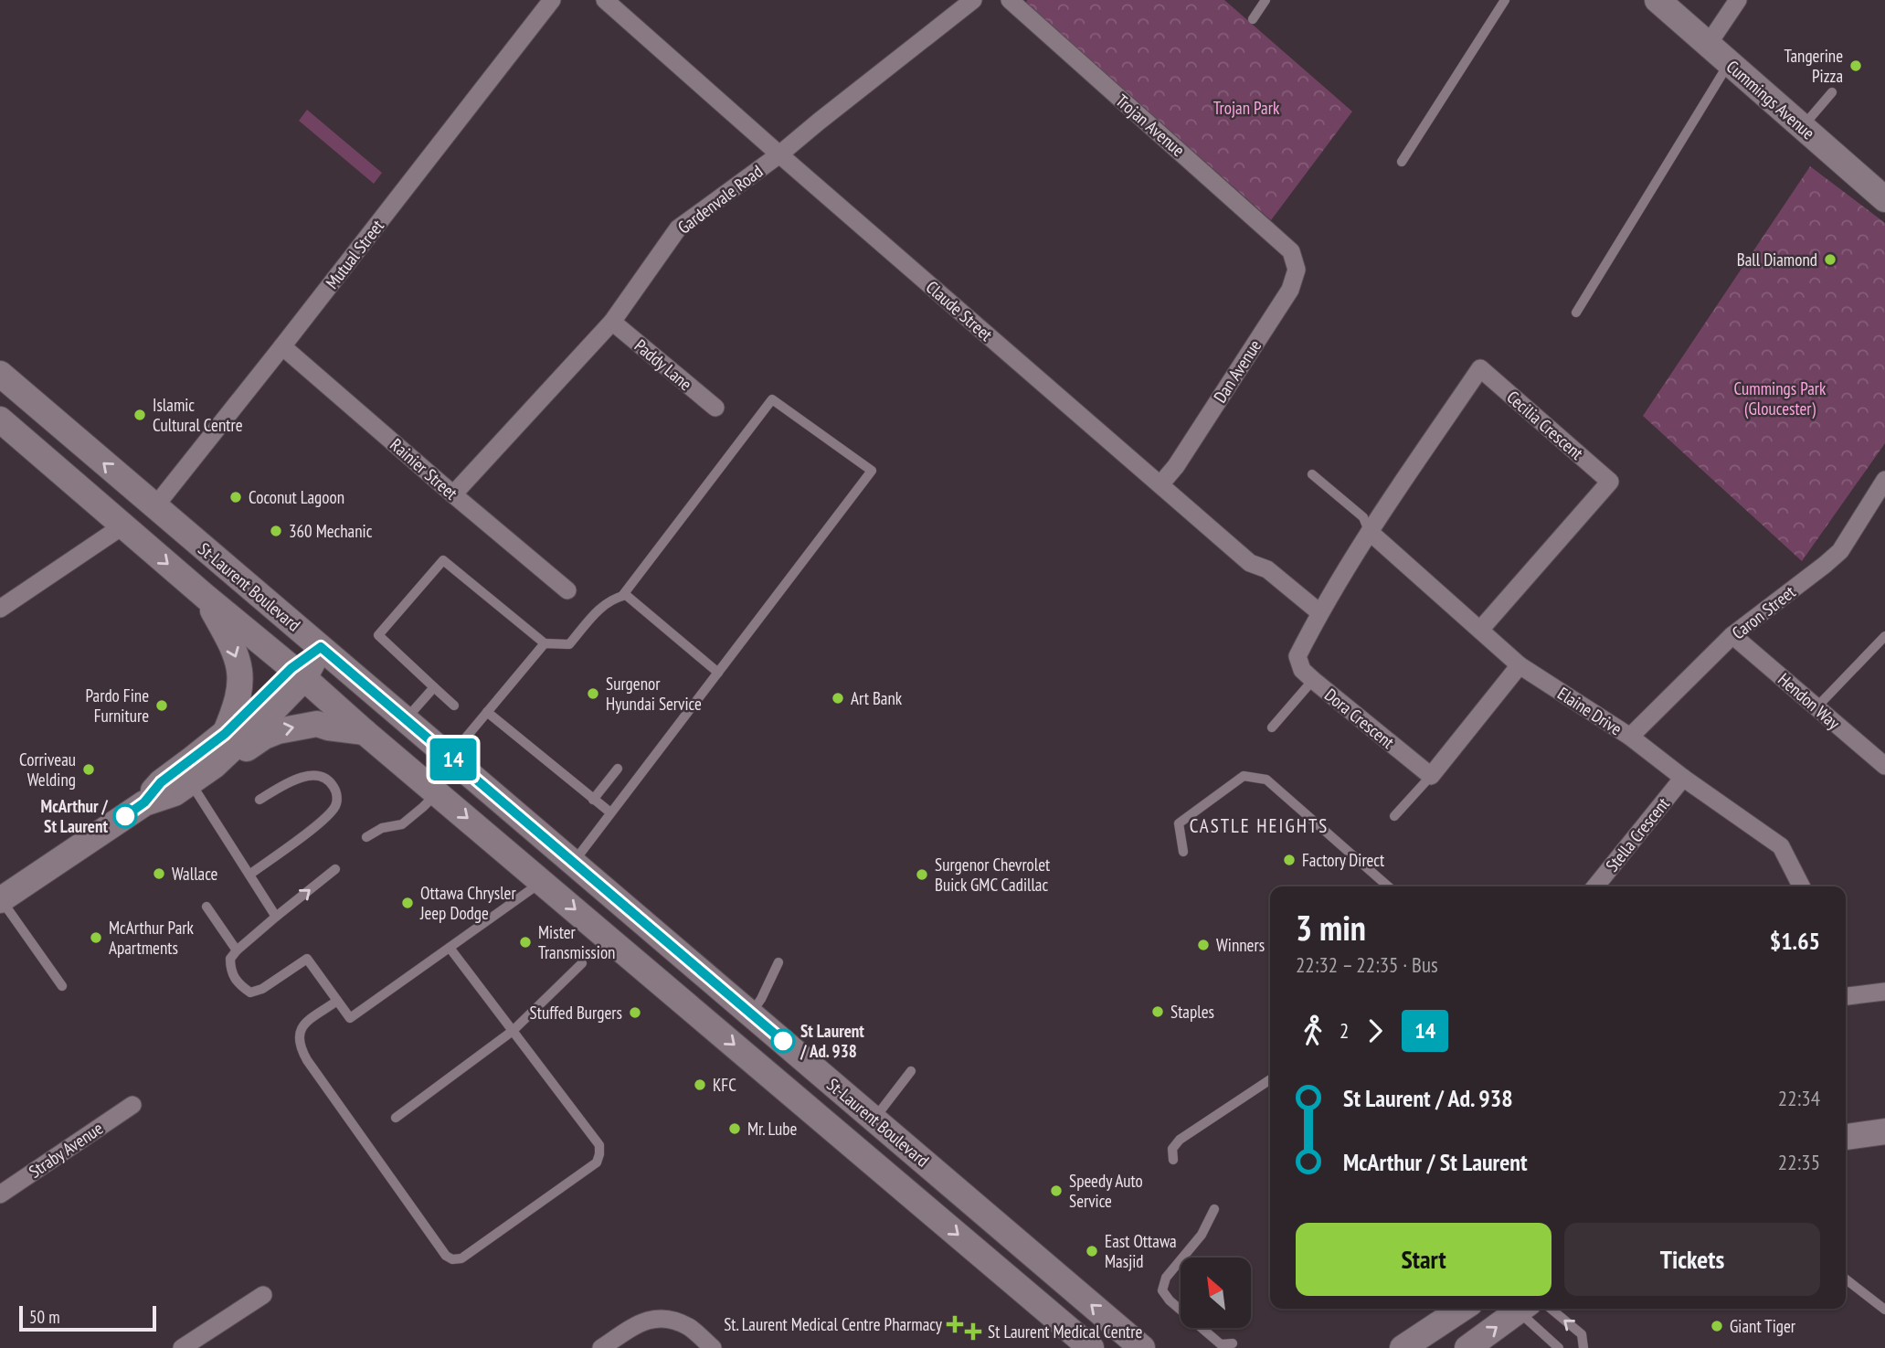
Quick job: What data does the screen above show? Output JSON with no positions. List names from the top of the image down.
{
  "streets": {
    "main road": ["Cummings Avenue", "St-Laurent Boulevard"],
    "street": [
      "Trojan Avenue",
      "Gardenvale Road",
      "Mutual Street",
      "Claude Street",
      "Paddy Lane",
      "Dan Avenue",
      "Cecilia Crescent",
      "Rainier Street",
      "Caron Street",
      "Hendon Way",
      "Elaine Drive",
      "Dora Crescent",
      "Stella Crescent",
      "Straby Avenue"
    ]
  },
  "crossings": [
    ["Trojan Avenue", "Dan Avenue"],
    ["Gardenvale Road", "Claude Street"],
    ["Gardenvale Road", "Paddy Lane"],
    ["Gardenvale Road", "Rainier Street"],
    ["Mutual Street", "Rainier Street"],
    ["Mutual Street", "St-Laurent Boulevard"],
    ["Claude Street", "Dan Avenue"],
    ["Claude Street", "Dora Crescent"],
    ["Cecilia Crescent", "Elaine Drive"],
    ["Cecilia Crescent", "Dora Crescent"],
    ["Caron Street", "Hendon Way"],
    ["Caron Street", "Elaine Drive"],
    ["Elaine Drive", "Dora Crescent"],
    ["Elaine Drive", "Stella Crescent"]
  ],
  "districts": ["CASTLE HEIGHTS"],
  "parks": ["Trojan Park", "Cummings Park (Gloucester)"],
  "places": {
    "other": [
      "Tangerine Pizza",
      "Ball Diamond",
      "Islamic Cultural Centre",
      "Coconut Lagoon",
      "360 Mechanic",
      "Surgenor Hyundai Service",
      "Art Bank",
      "Pardo Fine Furniture",
      "Corriveau Welding",
      "McArthur / St Laurent",
      "Factory Direct",
      "Wallace",
      "Surgenor Chevrolet Buick GMC Cadillac",
      "Ottawa Chrysler Jeep Dodge",
      "McArthur Park Apartments",
      "Mister Transmission",
      "Winners",
      "Staples",
      "Stuffed Burgers",
      "St Laurent / Ad. 938",
      "KFC",
      "Mr. Lube",
      "Speedy Auto Service",
      "East Ottawa Masjid",
      "Giant Tiger"
    ],
    "health": ["St. Laurent Medical Centre Pharmacy", "St Laurent Medical Centre"]
  },
  "lines": ["bus line 14"],
  "scale_bar": "50 m",
  "north": "top left",
  "page": {
    "on_map": "14",
    "heading": ["3 min", "22:32 – 22:35 · Bus", "$1.65"],
    "legs": ["2", "14"],
    "list": [
      {
        "name": "St Laurent / Ad. 938",
        "value": "22:34"
      },
      {
        "name": "McArthur / St Laurent",
        "value": "22:35"
      }
    ],
    "buttons": ["Start", "Tickets"],
    "scale": "50 m"
  }
}
